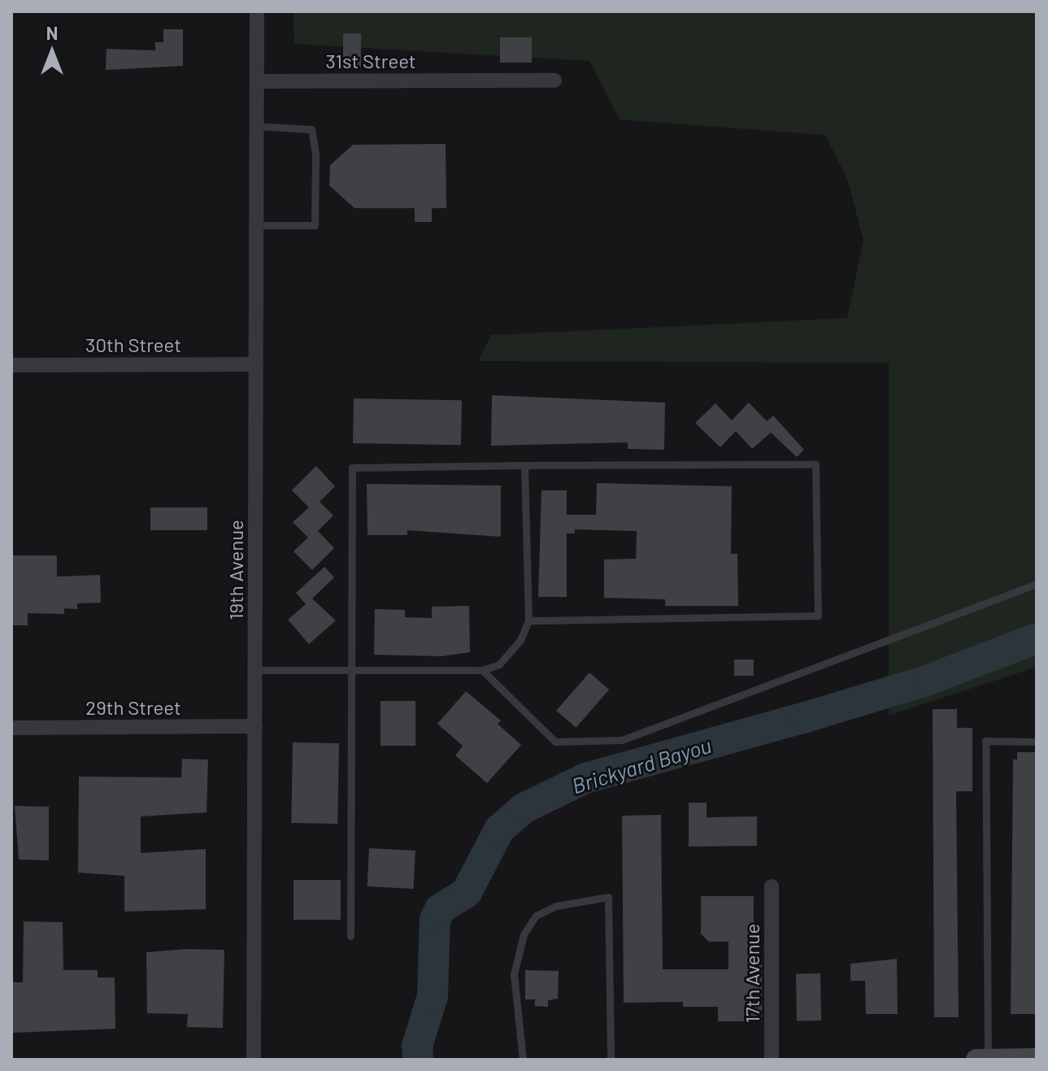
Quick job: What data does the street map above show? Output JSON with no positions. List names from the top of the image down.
{
  "streets": {
    "street": [
      "31st Street",
      "30th Street",
      "19th Avenue",
      "29th Street",
      "17th Avenue"
    ]
  },
  "crossings": [
    ["31st Street", "19th Avenue"],
    ["30th Street", "19th Avenue"],
    ["19th Avenue", "29th Street"]
  ],
  "water": ["Brickyard Bayou"],
  "north": "top"
}
